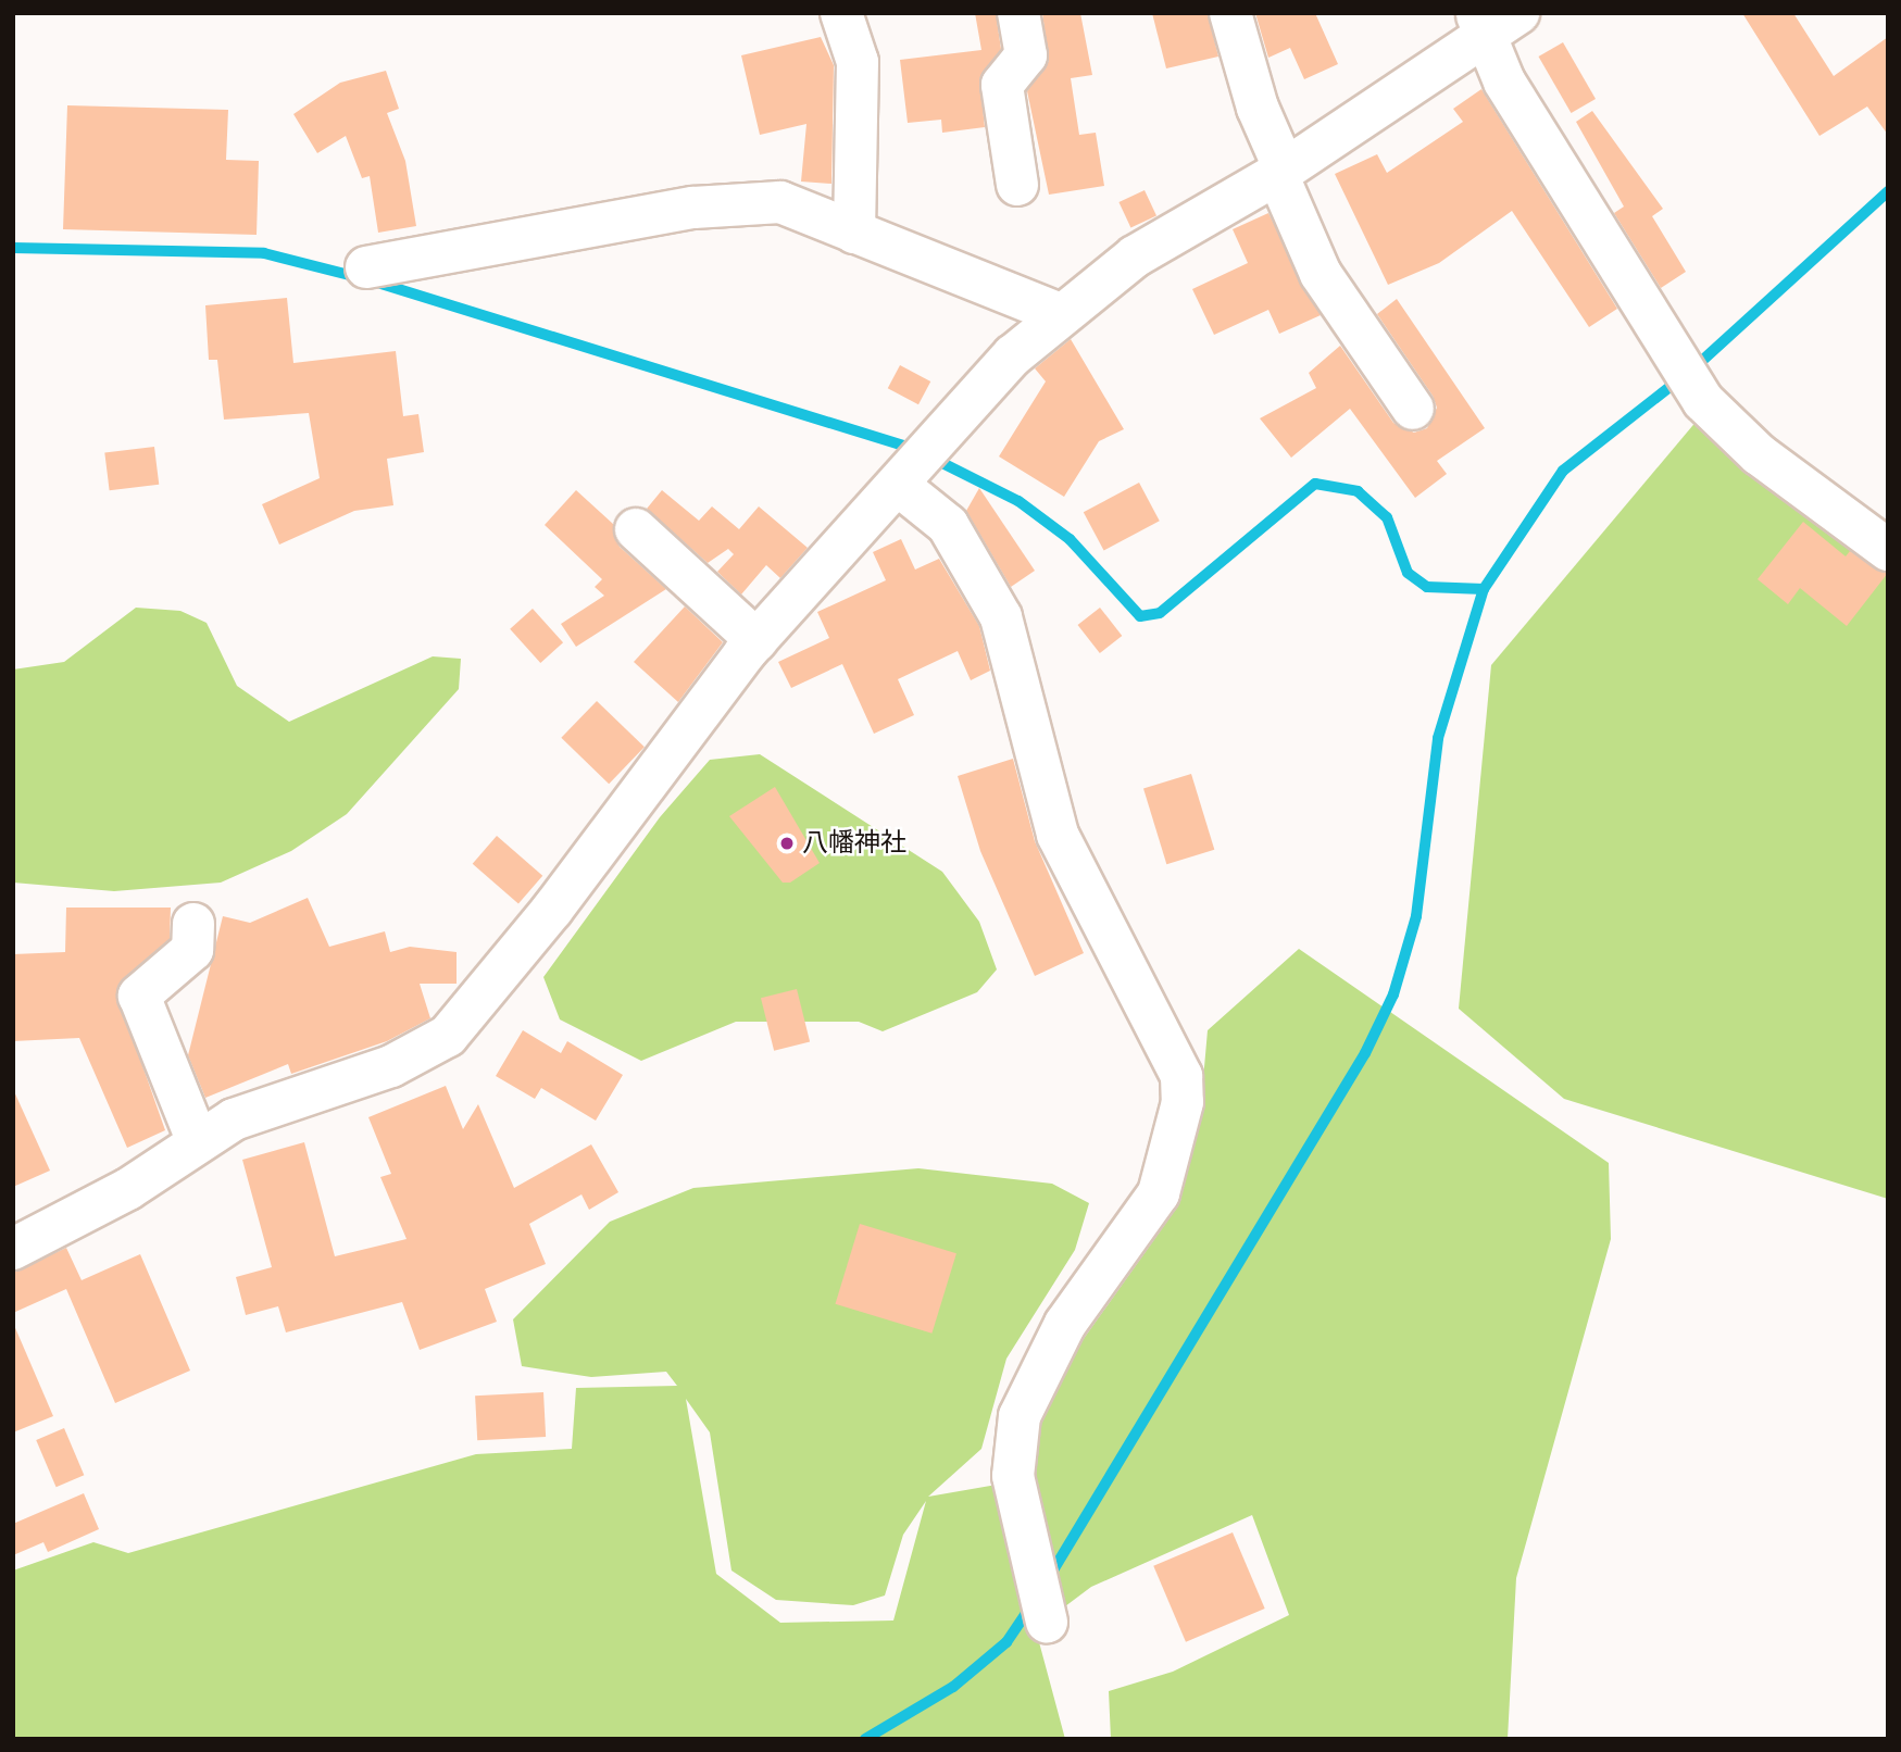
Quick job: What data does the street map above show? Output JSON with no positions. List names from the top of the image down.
{
  "places": ["八幡神社"]
}
